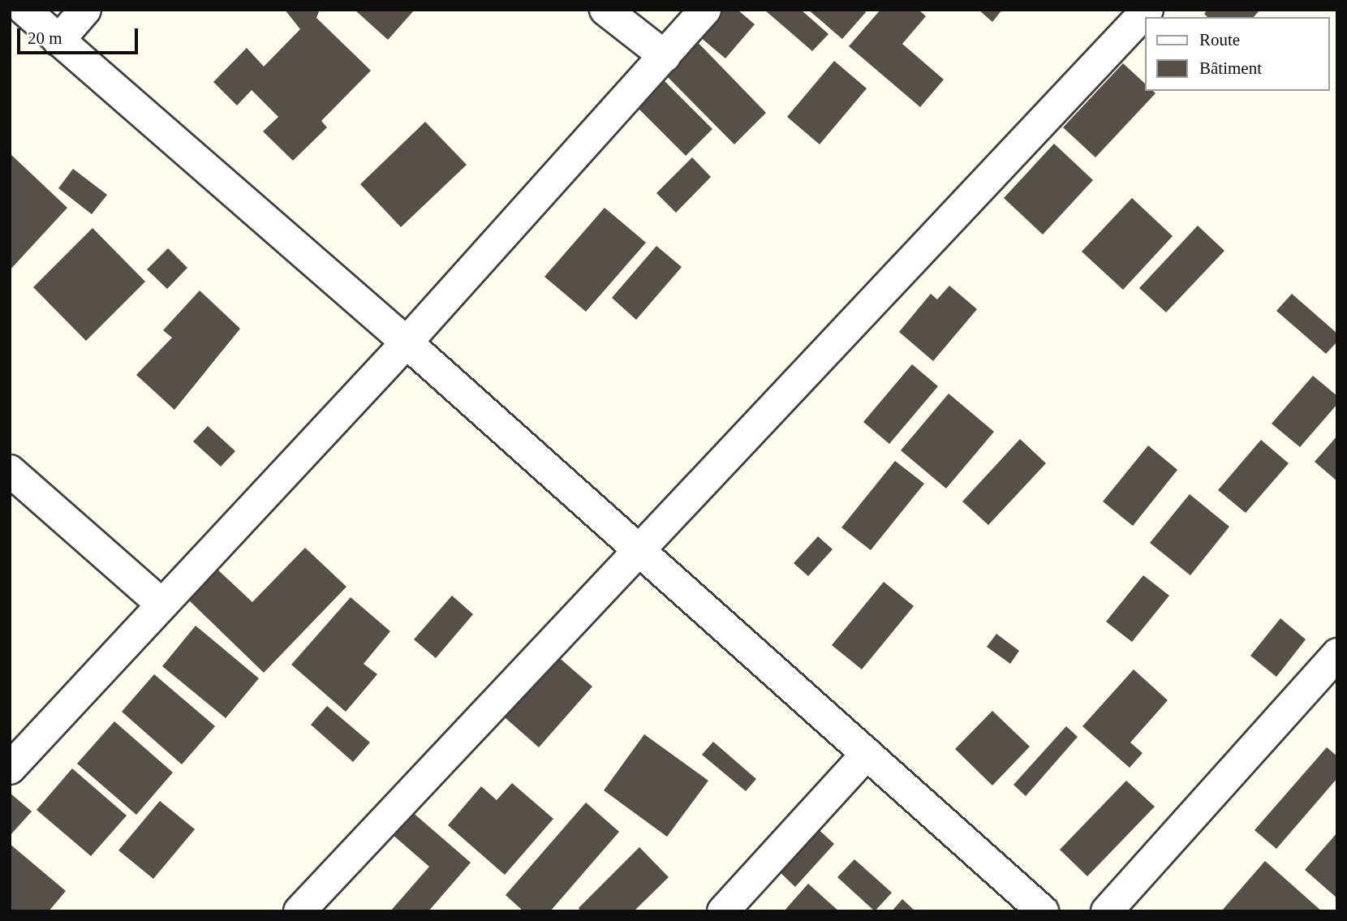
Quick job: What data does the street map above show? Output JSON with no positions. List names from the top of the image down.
{
  "legend": ["Route", "Bâtiment"],
  "scale_bar": "20 m"
}
